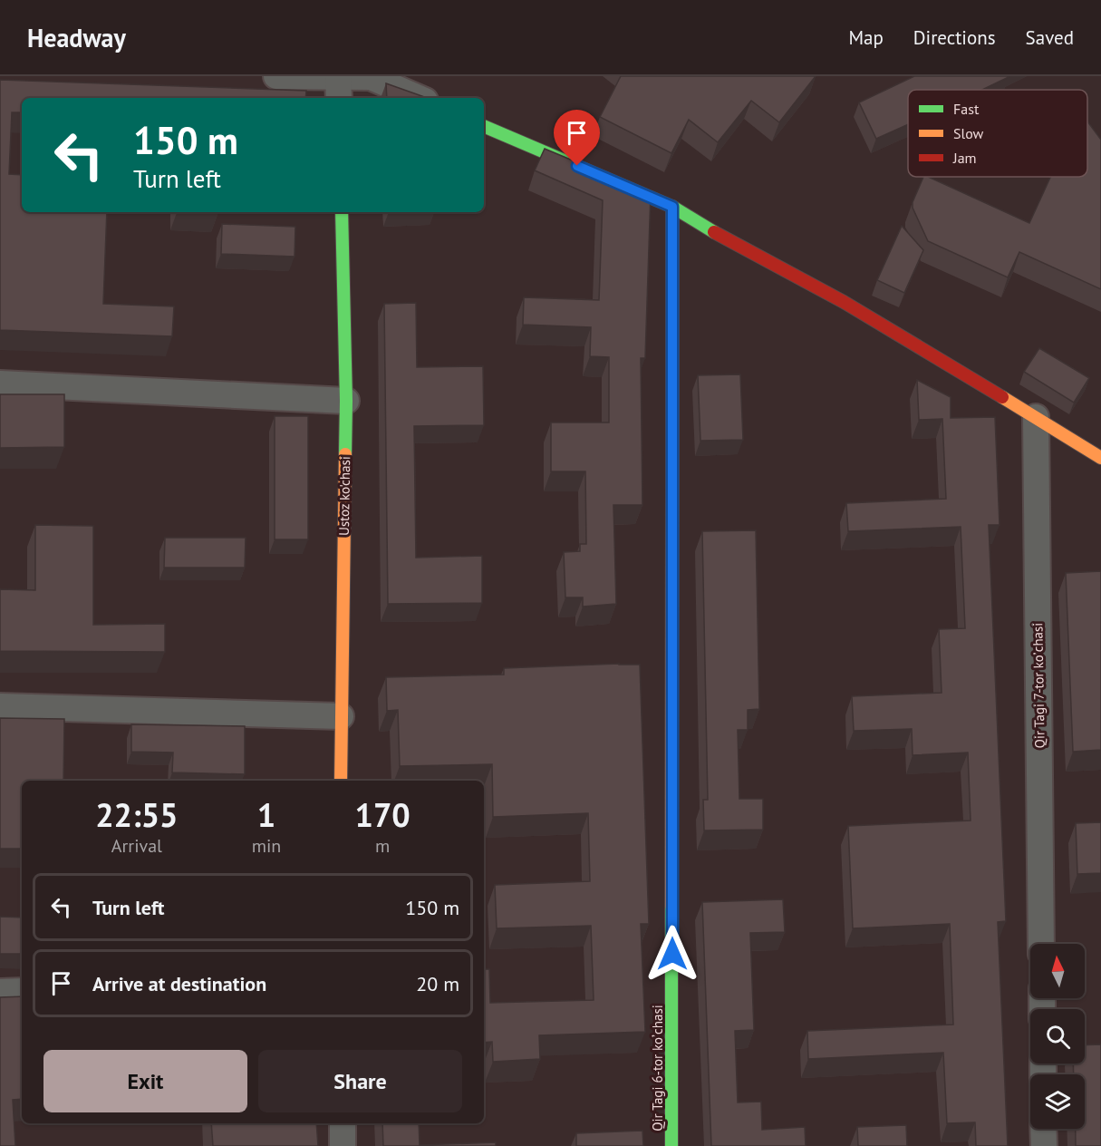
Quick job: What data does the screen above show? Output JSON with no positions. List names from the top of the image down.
{
  "streets": {
    "street": ["Ustoz ko'chasi", "Qir Tagi 7-tor koʼchasi", "Qir Tagi 6-tor koʼchasi"]
  },
  "legend": ["Fast", "Slow", "Jam"],
  "north": "top",
  "page": {
    "header": "Headway",
    "nav": ["Map", "Directions", "Saved"],
    "turn": ["150 m", "Turn left"],
    "eta": [
      "22:55",
      "Arrival",
      "1",
      "min",
      "170",
      "m"
    ],
    "list": [
      {
        "name": "Turn left",
        "value": "150 m"
      },
      {
        "name": "Arrive at destination",
        "value": "20 m"
      }
    ],
    "buttons": ["Exit", "Share"]
  }
}
